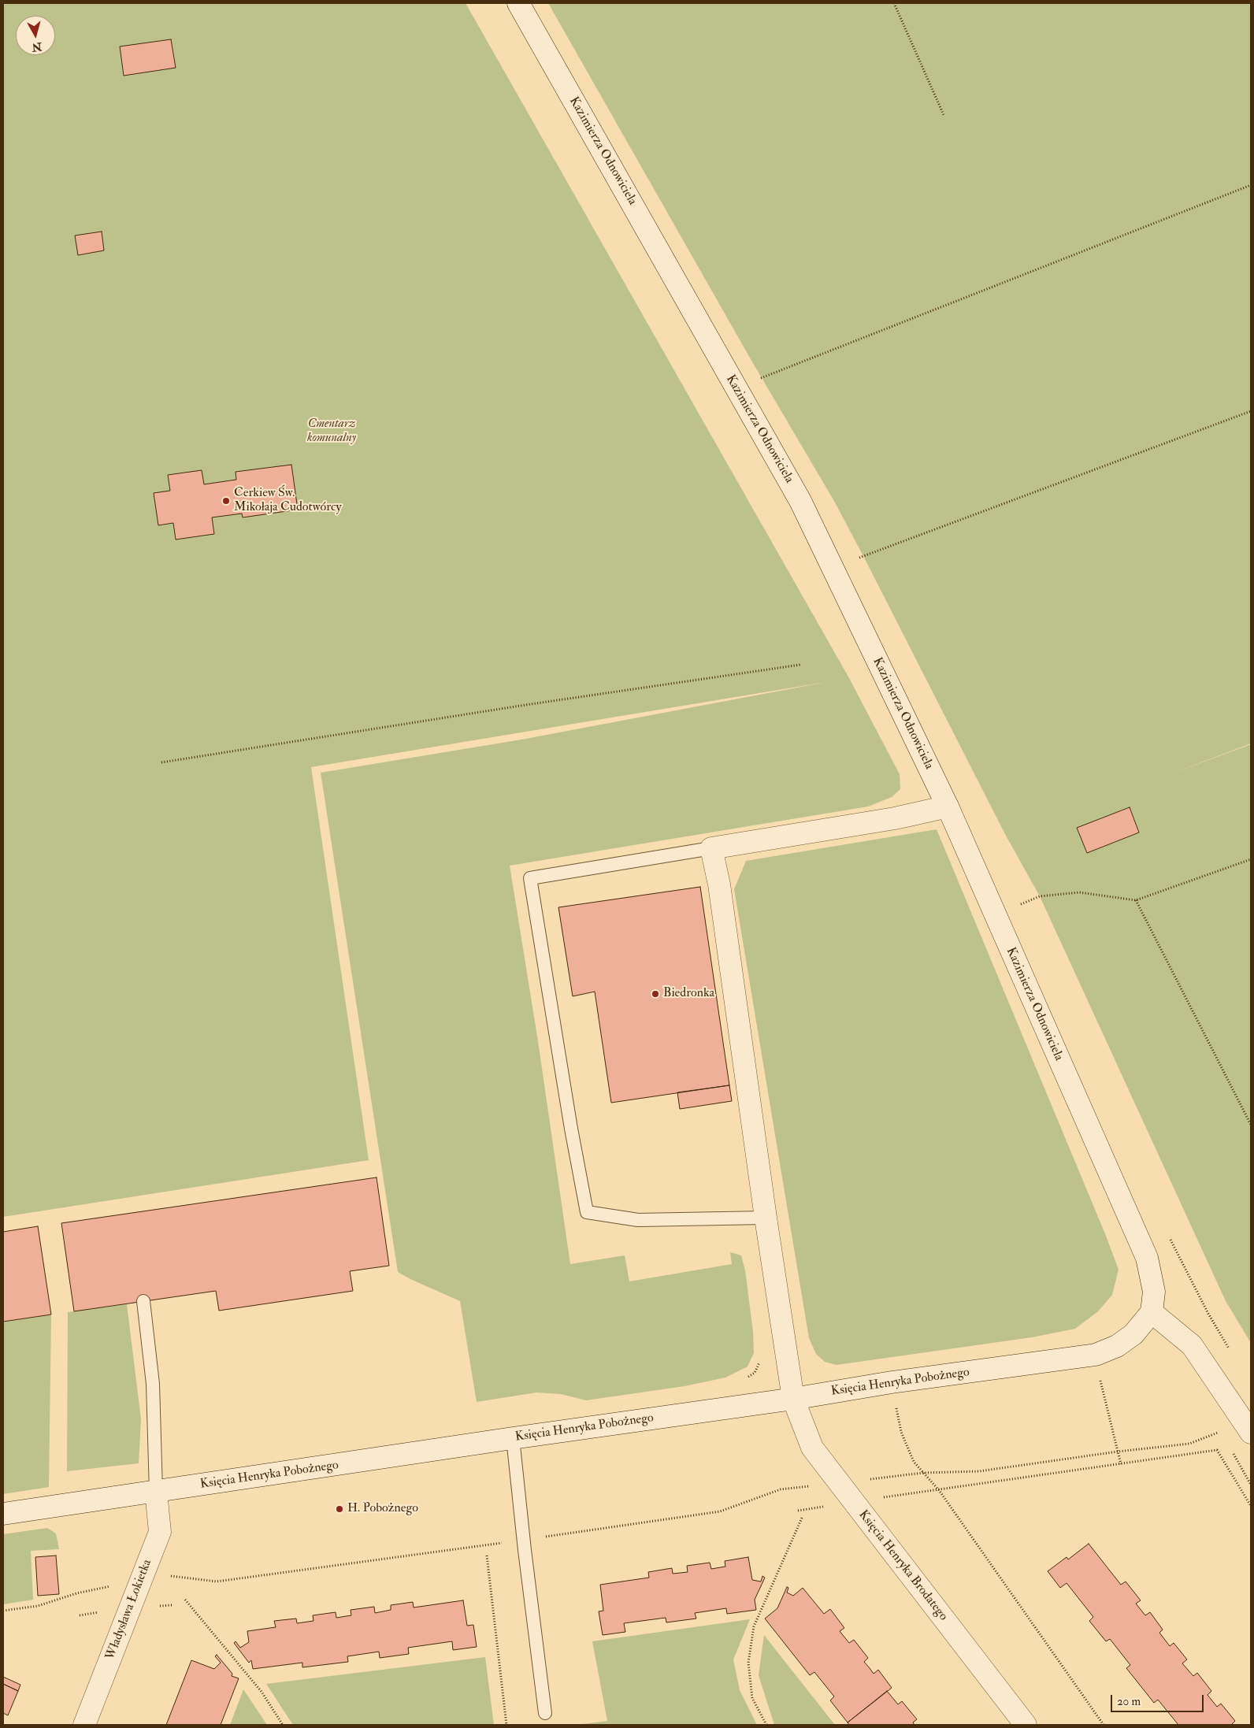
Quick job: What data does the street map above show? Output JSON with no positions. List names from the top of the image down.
{
  "streets": {
    "street": [
      "Kazimierza Odnowiciela",
      "Księcia Henryka Pobożnego",
      "Księcia Henryka Brodatego",
      "Władysława Łokietka"
    ]
  },
  "crossings": [
    ["Kazimierza Odnowiciela", "Księcia Henryka Pobożnego"],
    ["Księcia Henryka Pobożnego", "Księcia Henryka Brodatego"],
    ["Księcia Henryka Pobożnego", "Władysława Łokietka"]
  ],
  "parks": ["Cmentarz komunalny"],
  "places": ["Cerkiew Św. Mikołaja Cudotwórcy", "Biedronka", "H. Pobożnego"],
  "scale_bar": "20 m",
  "north": "bottom"
}
